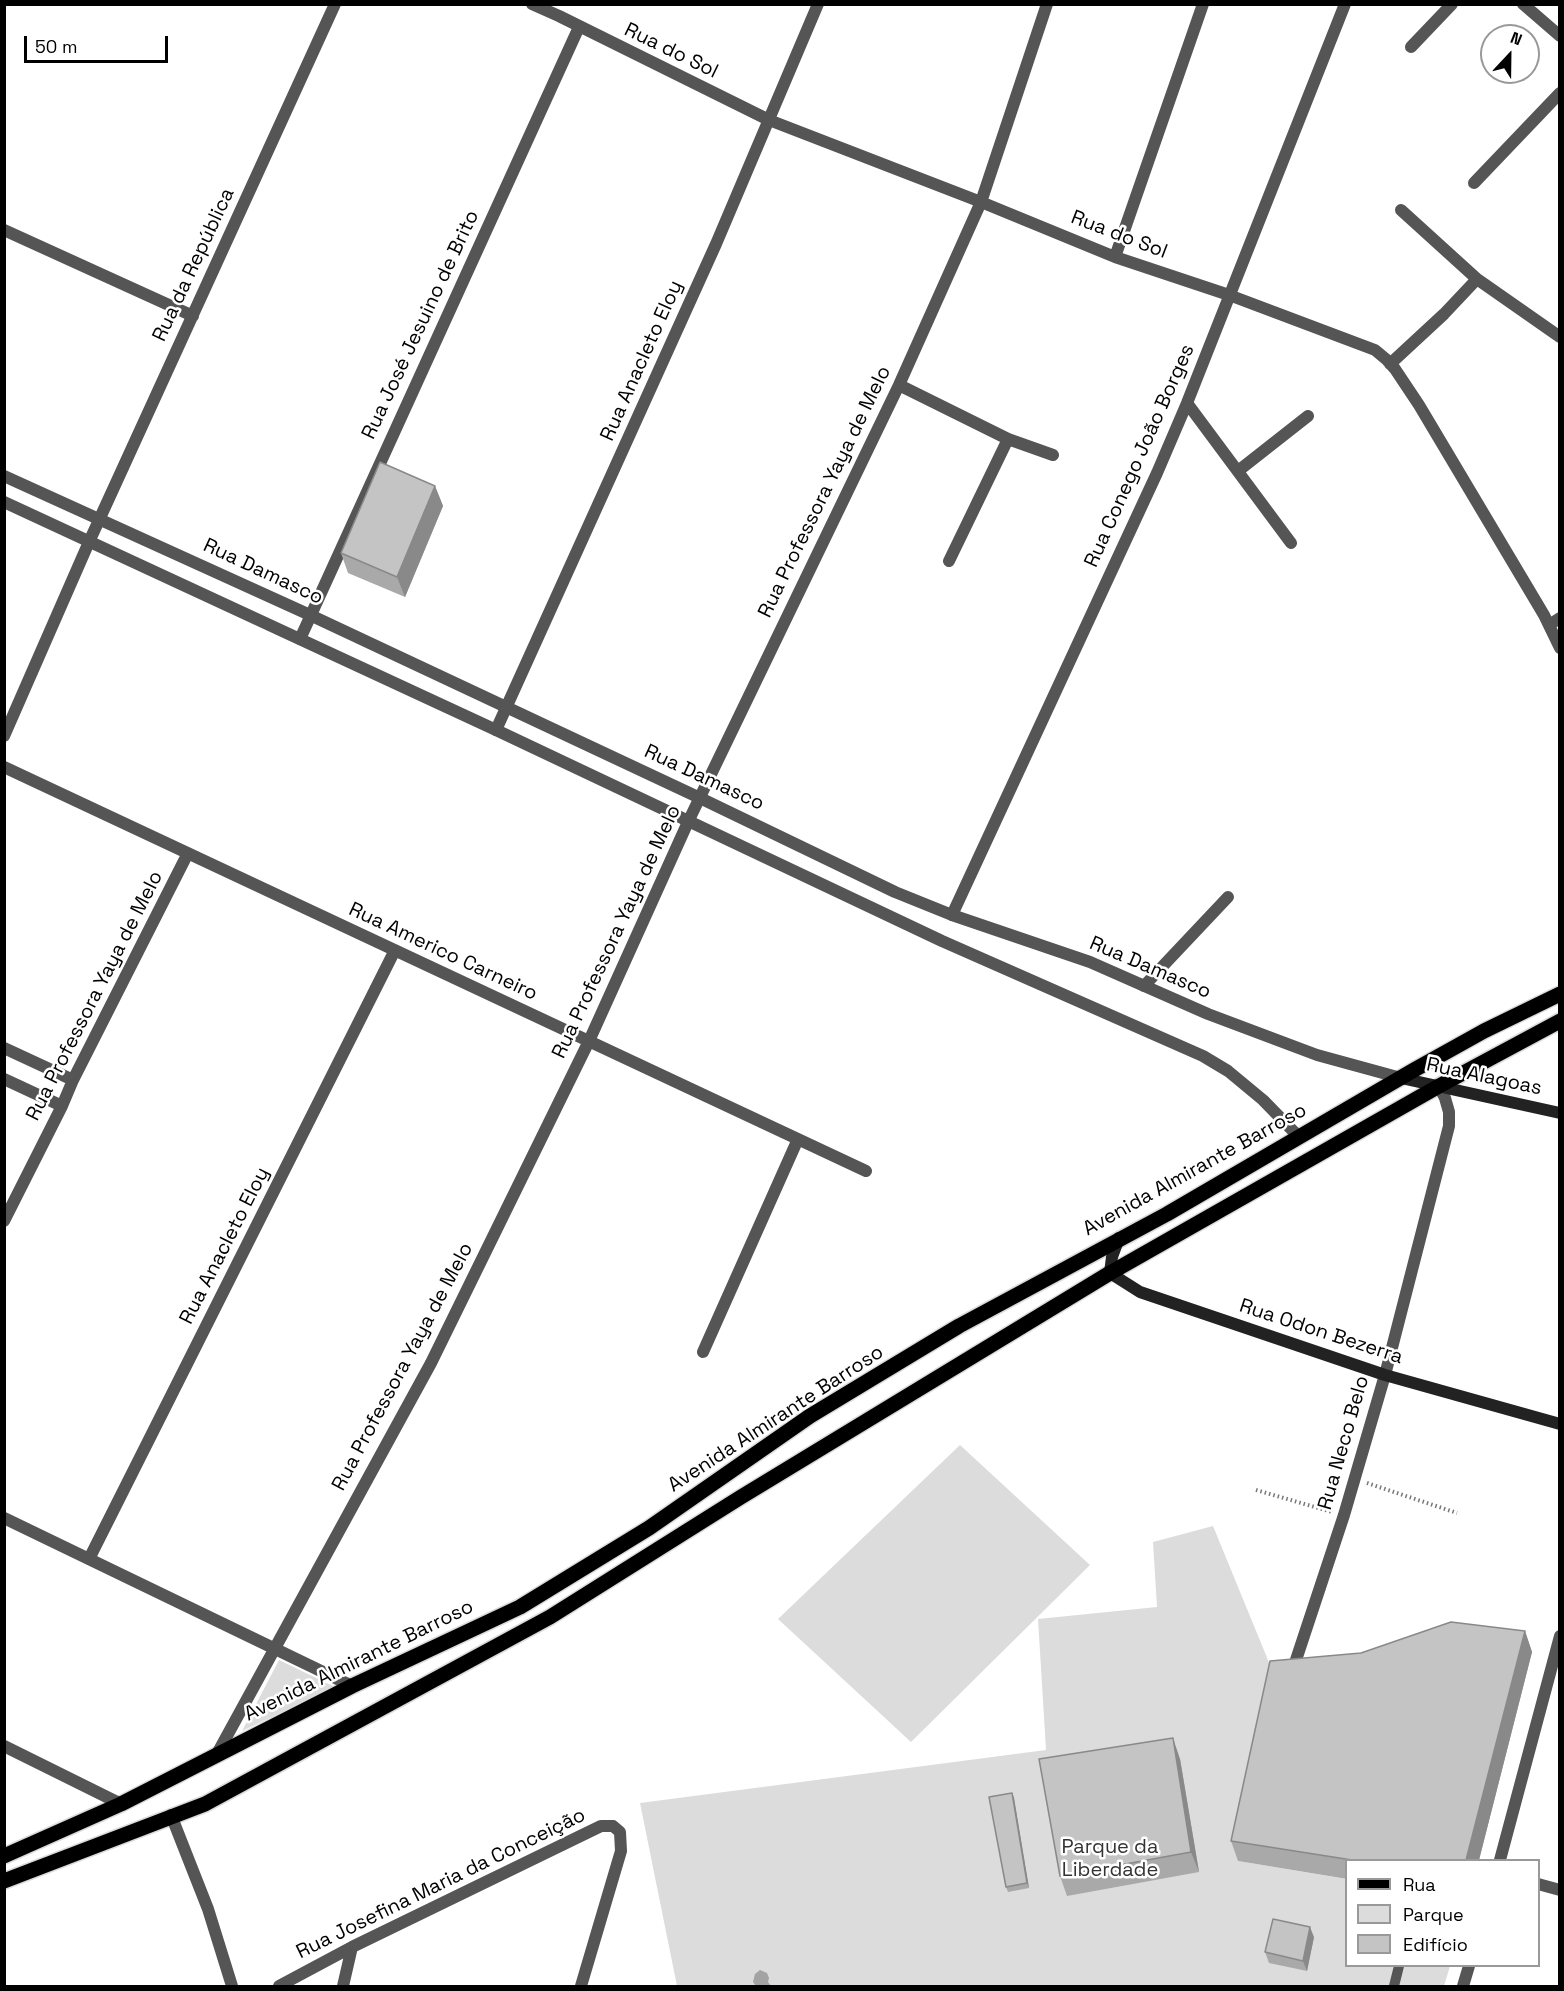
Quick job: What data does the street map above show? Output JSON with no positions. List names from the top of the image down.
{
  "streets": {
    "main road": ["Rua Alagoas", "Avenida Almirante Barroso", "Rua Odon Bezerra"],
    "street": [
      "Rua do Sol",
      "Rua da República",
      "Rua José Jesuino de Brito",
      "Rua Anacleto Eloy",
      "Rua Conego João Borges",
      "Rua Professora Yaya de Melo",
      "Rua Damasco",
      "Rua Americo Carneiro",
      "Rua Neco Belo",
      "Rua Josefina Maria da Conceição"
    ]
  },
  "crossings": [
    ["Rua do Sol", "Rua José Jesuino de Brito"],
    ["Rua do Sol", "Rua Anacleto Eloy"],
    ["Rua do Sol", "Rua Conego João Borges"],
    ["Rua do Sol", "Rua Professora Yaya de Melo"],
    ["Rua da República", "Rua Damasco"],
    ["Rua José Jesuino de Brito", "Rua Damasco"],
    ["Rua Anacleto Eloy", "Rua Damasco"],
    ["Rua Anacleto Eloy", "Rua Americo Carneiro"],
    ["Rua Conego João Borges", "Rua Damasco"],
    ["Rua Professora Yaya de Melo", "Rua Damasco"],
    ["Rua Professora Yaya de Melo", "Rua Americo Carneiro"],
    ["Rua Professora Yaya de Melo", "Avenida Almirante Barroso"],
    ["Rua Damasco", "Rua Alagoas"],
    ["Rua Damasco", "Avenida Almirante Barroso"],
    ["Rua Alagoas", "Avenida Almirante Barroso"],
    ["Rua Alagoas", "Rua Neco Belo"],
    ["Rua Odon Bezerra", "Rua Neco Belo"]
  ],
  "parks": ["Parque da Liberdade"],
  "legend": ["Rua", "Parque", "Edifício"],
  "scale_bar": "50 m",
  "north": "top"
}
